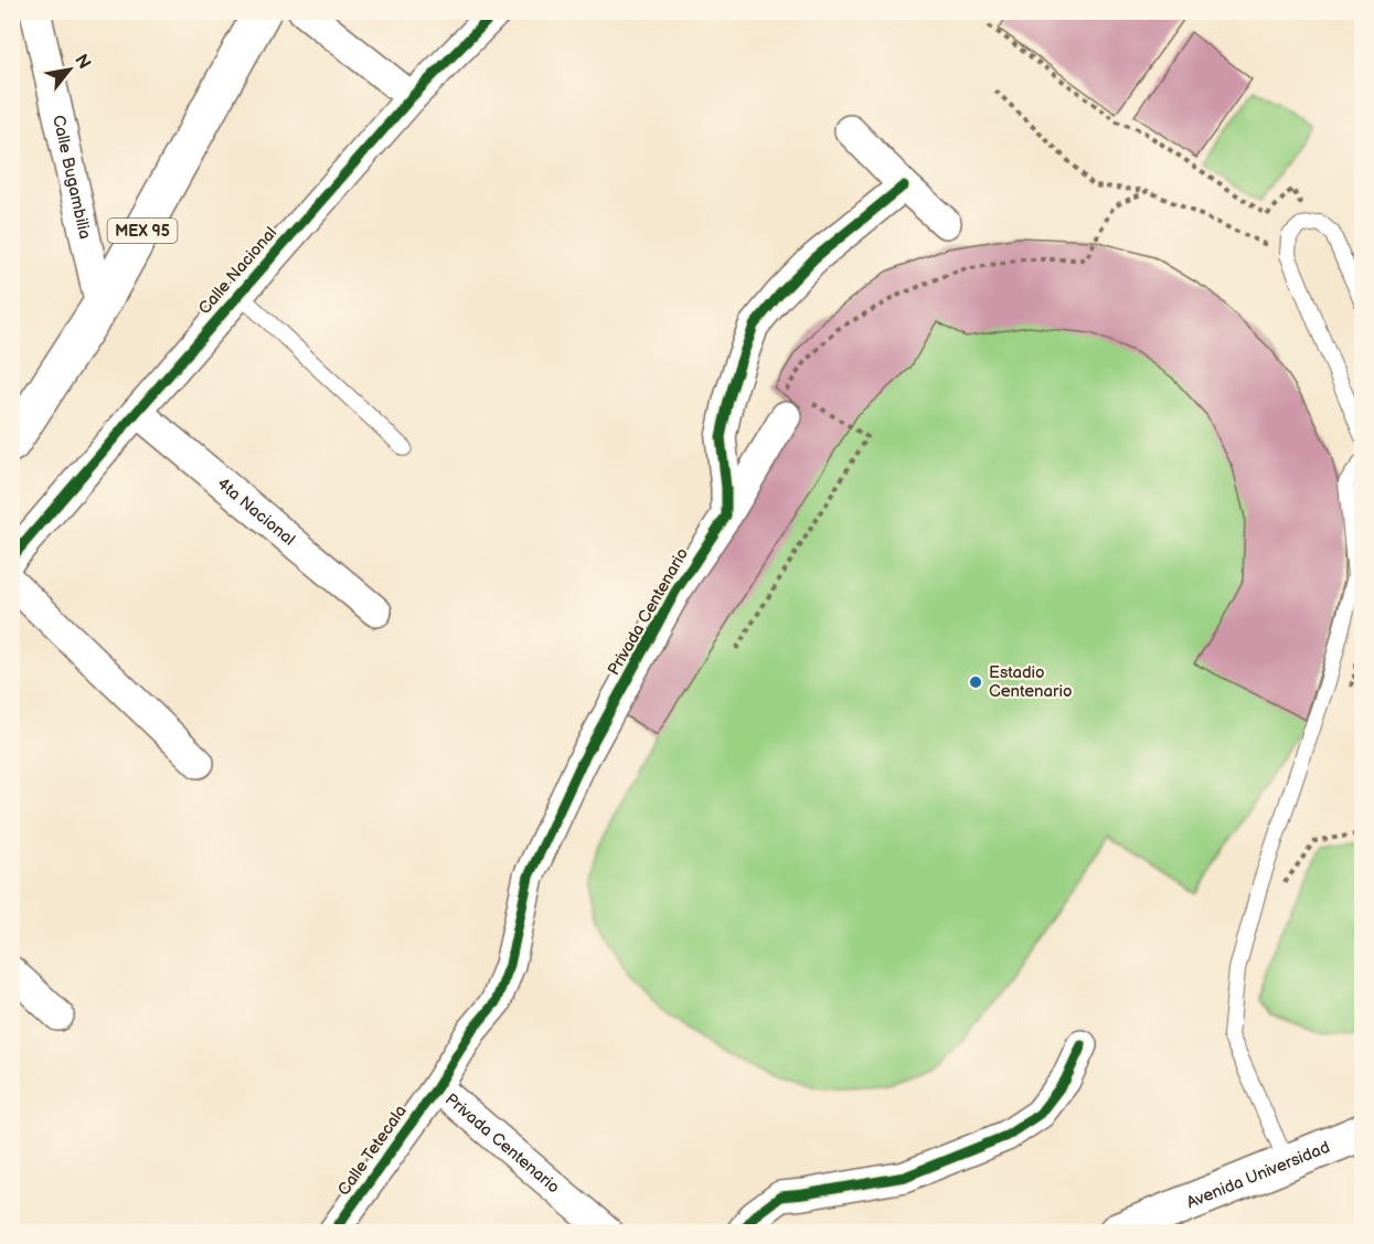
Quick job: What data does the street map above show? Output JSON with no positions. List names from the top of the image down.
{
  "streets": {
    "main road": ["MEX 95", "Avenida Universidad"],
    "street": [
      "Calle Bugambilia",
      "Calle Nacional",
      "4ta Nacional",
      "Privada Centenario",
      "Calle Tetecala"
    ]
  },
  "crossings": [
    ["Calle Bugambilia", "MEX 95"],
    ["Calle Nacional", "4ta Nacional"],
    ["Privada Centenario", "Calle Tetecala"]
  ],
  "places": ["Estadio Centenario"],
  "north": "top right"
}
